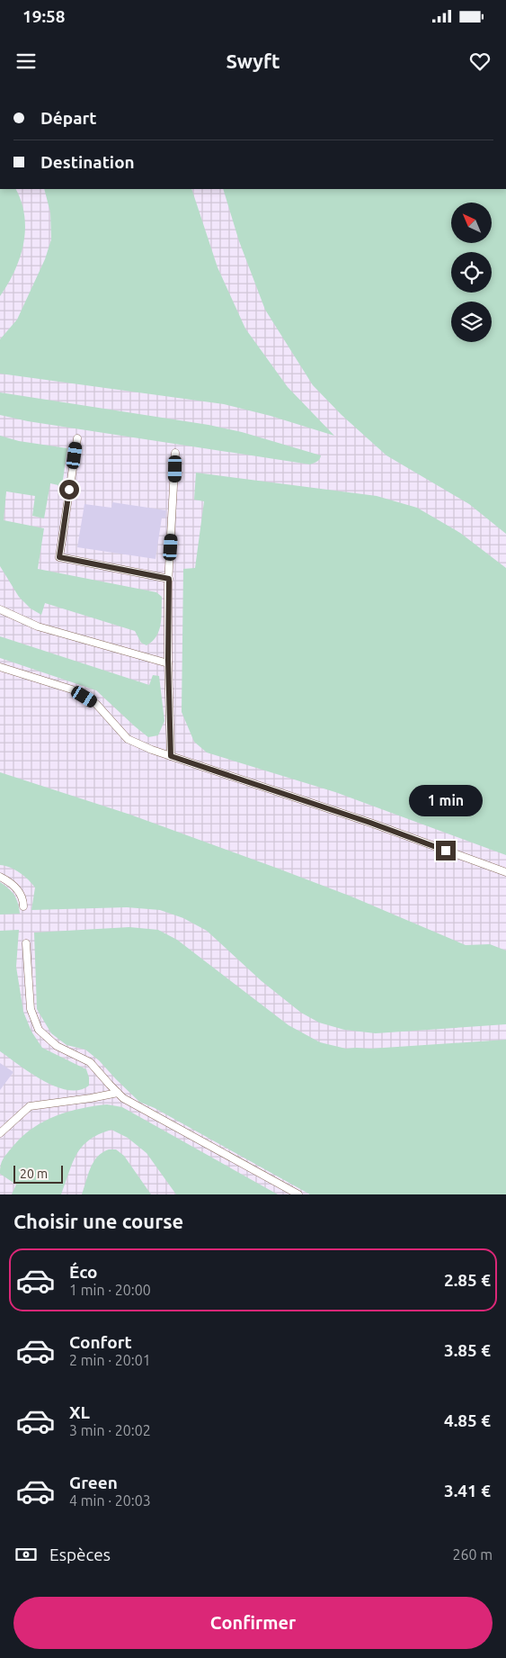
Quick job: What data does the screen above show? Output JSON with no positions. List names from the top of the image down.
{
  "scale_bar": "20 m",
  "north": "top left",
  "page": {
    "status": "19:58",
    "header": "Swyft",
    "banner": ["Départ", "Destination"],
    "bubble": "1 min",
    "scale": "20 m",
    "heading": "Choisir une course",
    "list": [
      {
        "name": "Éco",
        "note": "1 min · 20:00",
        "value": "2.85 €"
      },
      {
        "name": "Confort",
        "note": "2 min · 20:01",
        "value": "3.85 €"
      },
      {
        "name": "XL",
        "note": "3 min · 20:02",
        "value": "4.85 €"
      },
      {
        "name": "Green",
        "note": "4 min · 20:03",
        "value": "3.41 €"
      }
    ],
    "pay": ["Espèces", "260 m"],
    "buttons": "Confirmer"
  }
}
